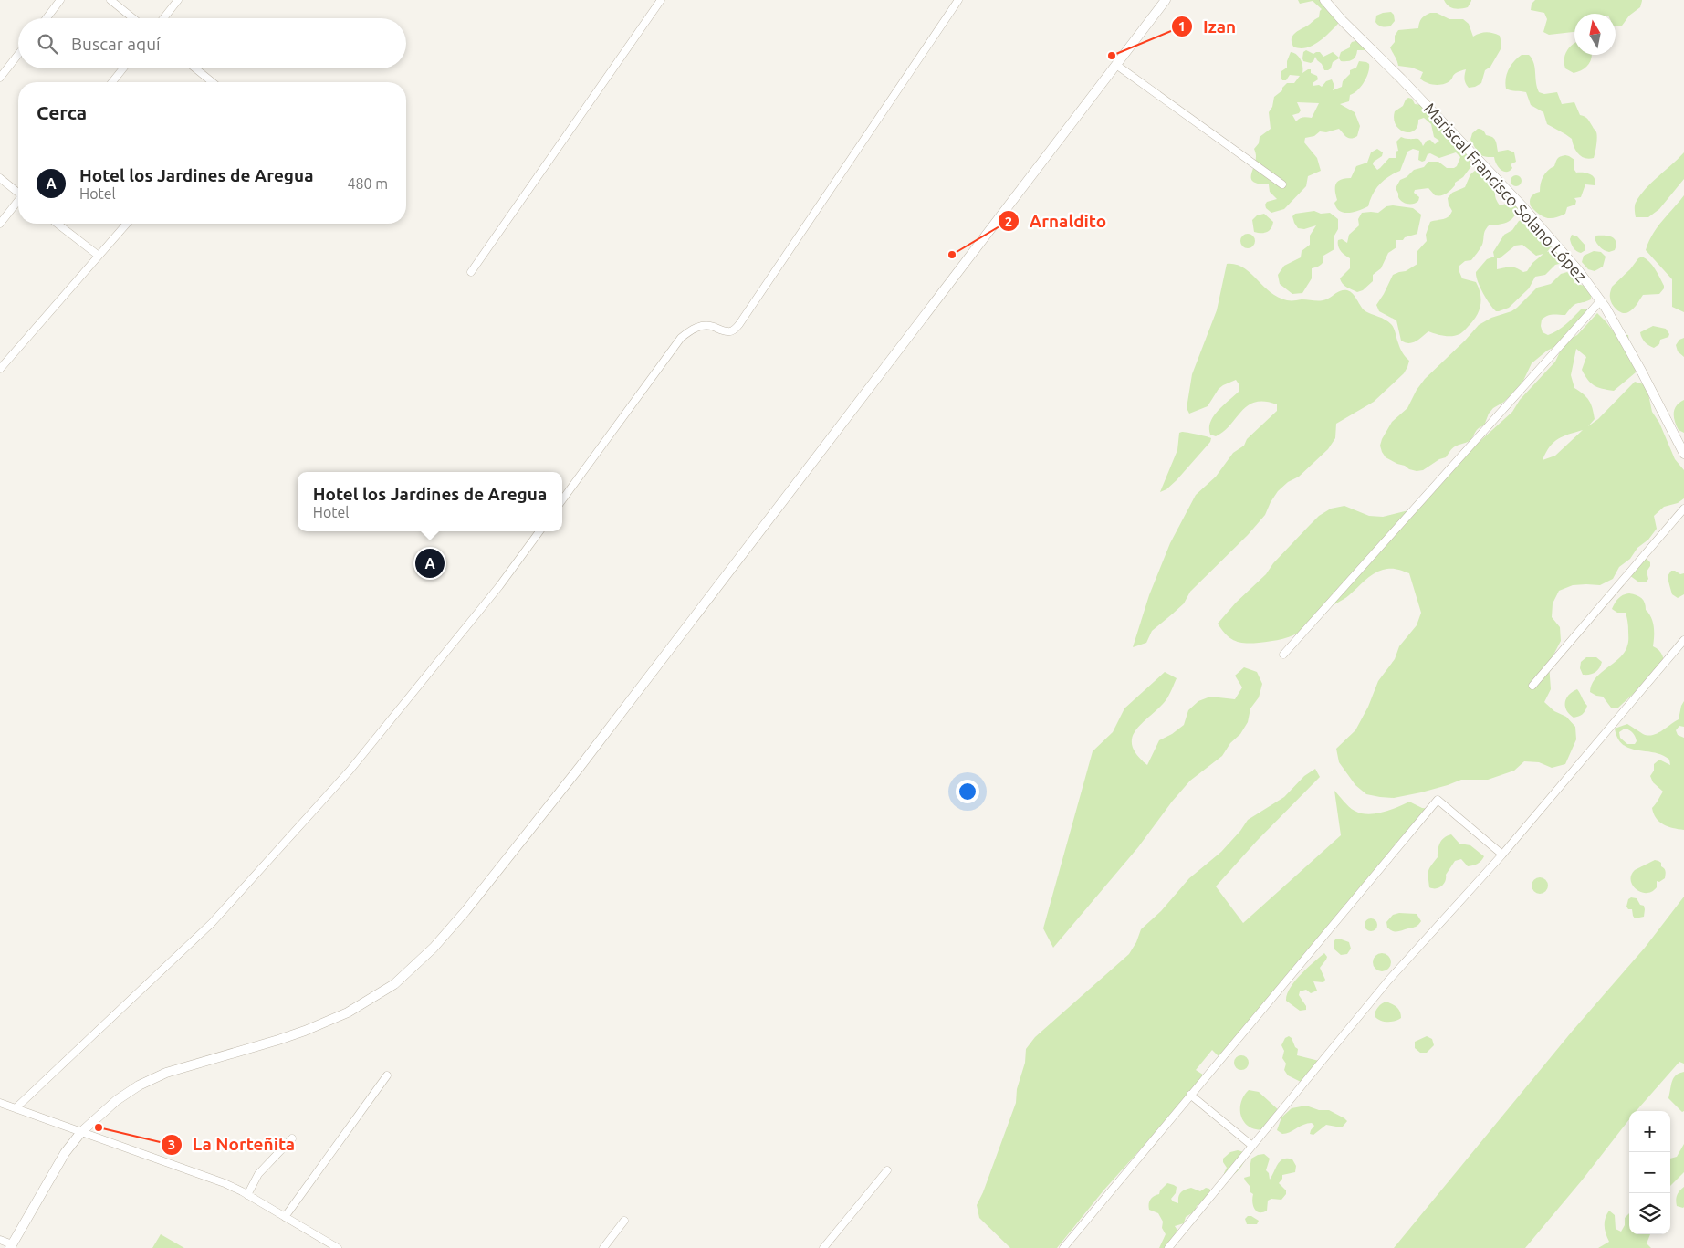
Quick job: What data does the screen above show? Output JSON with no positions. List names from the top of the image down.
{
  "streets": {
    "street": ["Mariscal Francisco Solano López"]
  },
  "places": ["Izan", "Arnaldito", "La Norteñita"],
  "north": "top",
  "page": {
    "search": "Buscar aquí",
    "heading": "Cerca",
    "list": [
      {
        "mark": "A",
        "name": "Hotel los Jardines de Aregua",
        "note": "Hotel",
        "value": "480 m"
      }
    ],
    "popup": ["Hotel los Jardines de Aregua", "Hotel"],
    "pins": "A",
    "map_buttons": ["+", "−"]
  }
}
